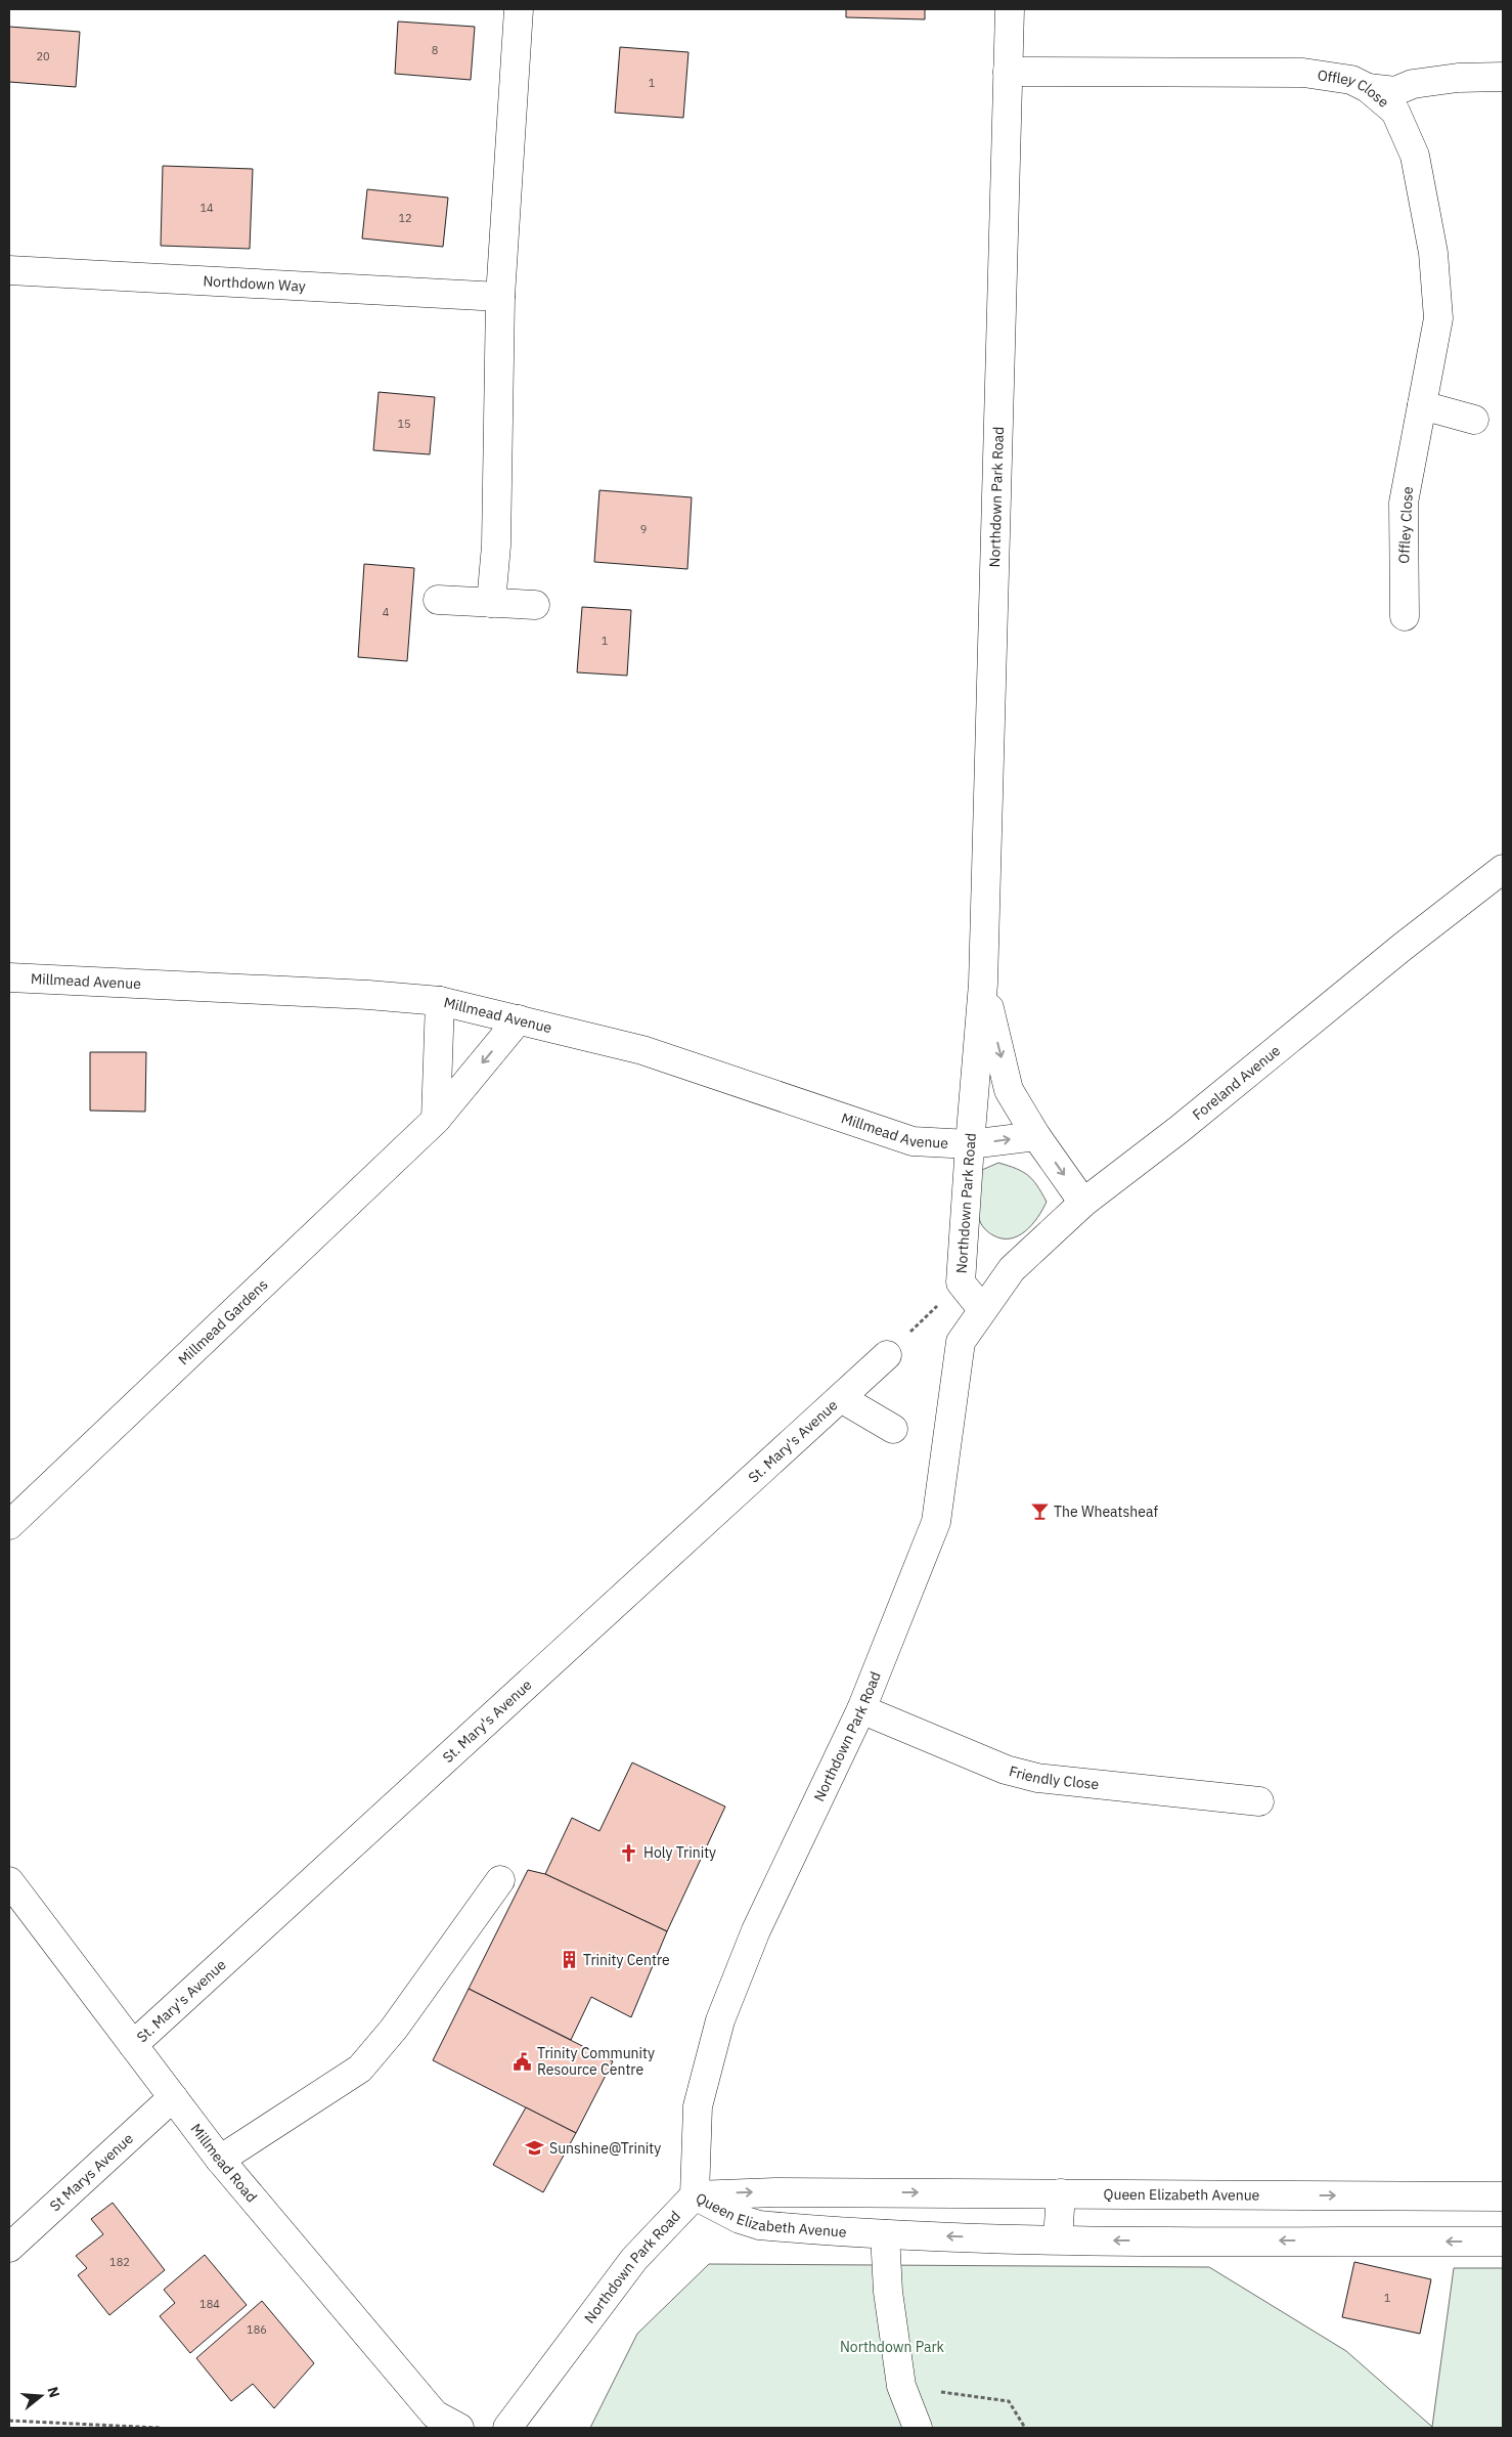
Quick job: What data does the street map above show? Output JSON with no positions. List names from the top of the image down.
{
  "streets": {
    "street": [
      "Offley Close",
      "Northdown Way",
      "Northdown Park Road",
      "Millmead Avenue",
      "Foreland Avenue",
      "Millmead Gardens",
      "St. Mary's Avenue",
      "Friendly Close",
      "Millmead Road",
      "St Marys Avenue",
      "Queen Elizabeth Avenue"
    ]
  },
  "crossings": [
    ["Offley Close", "Northdown Park Road"],
    ["Northdown Park Road", "Millmead Avenue"],
    ["Northdown Park Road", "Foreland Avenue"],
    ["Northdown Park Road", "Friendly Close"],
    ["Northdown Park Road", "Queen Elizabeth Avenue"],
    ["Millmead Avenue", "Millmead Gardens"],
    ["St. Mary's Avenue", "Millmead Road"],
    ["Millmead Road", "St Marys Avenue"]
  ],
  "parks": ["Northdown Park"],
  "places": {
    "bar": ["The Wheatsheaf"],
    "church": ["Holy Trinity"],
    "building": ["Trinity Centre"],
    "public building": ["Trinity Community Resource Centre"],
    "school or university": ["Sunshine@Trinity"]
  },
  "house_numbers": [
    "8",
    "20",
    "1",
    "14",
    "12",
    "15",
    "9",
    "4",
    "1",
    "182",
    "1",
    "184",
    "186"
  ],
  "north": "right"
}
